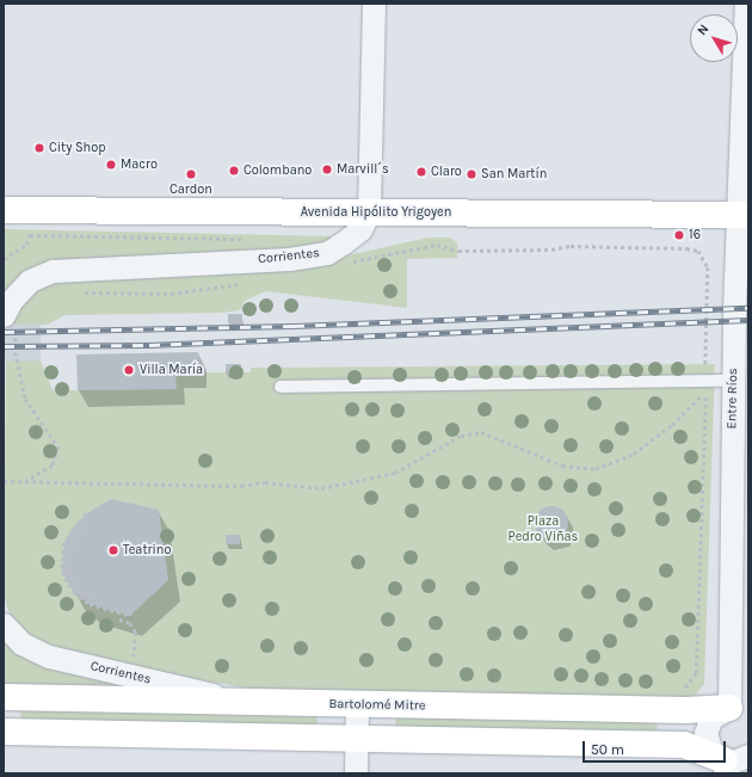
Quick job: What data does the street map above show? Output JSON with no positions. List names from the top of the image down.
{
  "streets": {
    "main road": ["Avenida Hipólito Yrigoyen", "Bartolomé Mitre"],
    "street": ["Corrientes", "Entre Ríos"]
  },
  "crossings": [
    ["Avenida Hipólito Yrigoyen", "Corrientes"],
    ["Avenida Hipólito Yrigoyen", "Entre Ríos"],
    ["Corrientes", "Bartolomé Mitre"],
    ["Entre Ríos", "Bartolomé Mitre"]
  ],
  "parks": ["Plaza Pedro Viñas"],
  "places": [
    "City Shop",
    "Macro",
    "Marvill´s",
    "Colombano",
    "Claro",
    "Cardon",
    "San Martín",
    "16",
    "Villa María",
    "Teatrino"
  ],
  "scale_bar": "50 m",
  "north": "top left"
}
